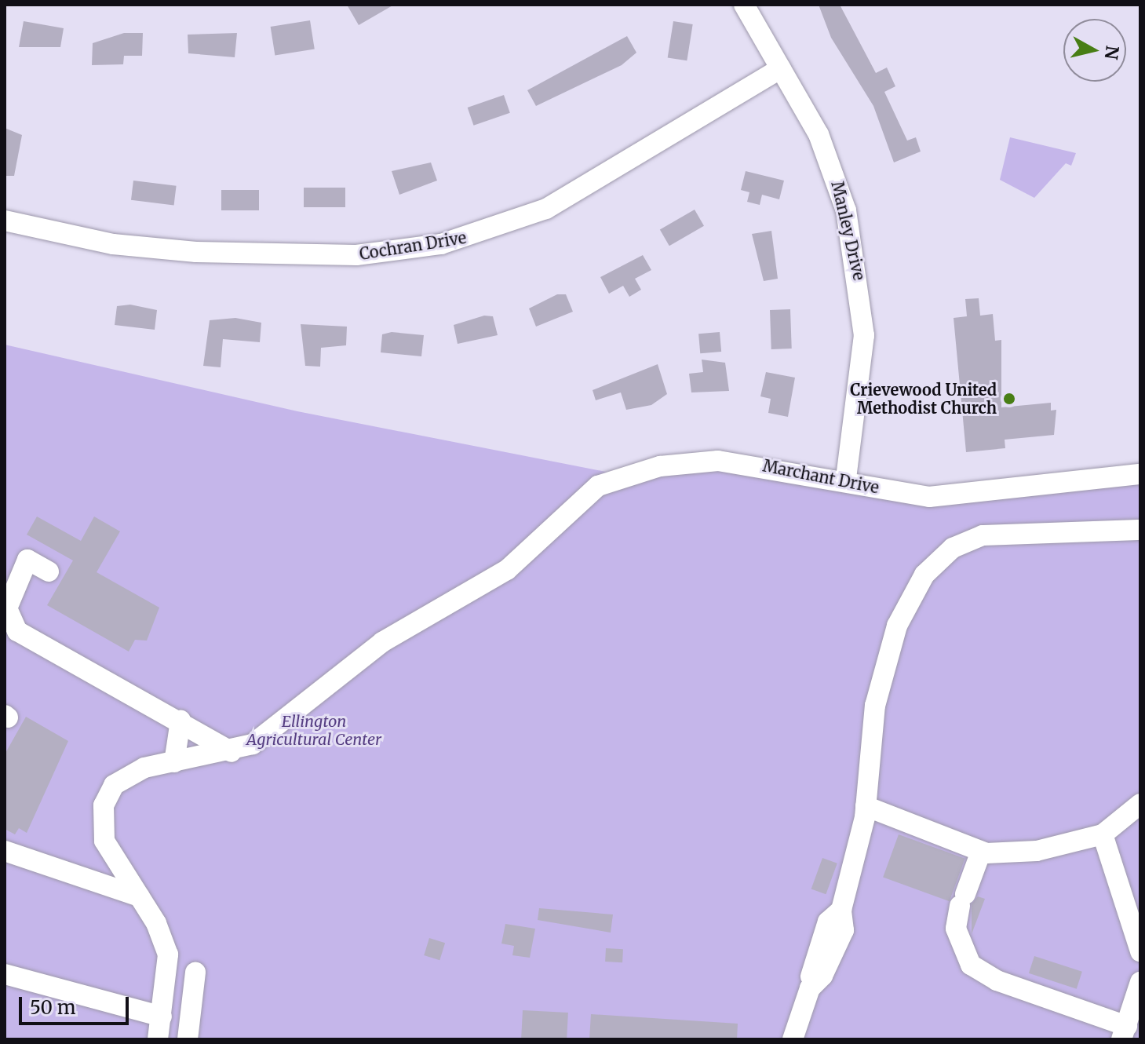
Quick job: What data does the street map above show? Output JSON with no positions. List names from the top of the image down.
{
  "streets": {
    "street": ["Manley Drive", "Cochran Drive", "Marchant Drive"]
  },
  "crossings": [
    ["Manley Drive", "Cochran Drive"],
    ["Manley Drive", "Marchant Drive"]
  ],
  "parks": ["Ellington Agricultural Center"],
  "places": ["Crievewood United Methodist Church"],
  "scale_bar": "50 m",
  "north": "right"
}
